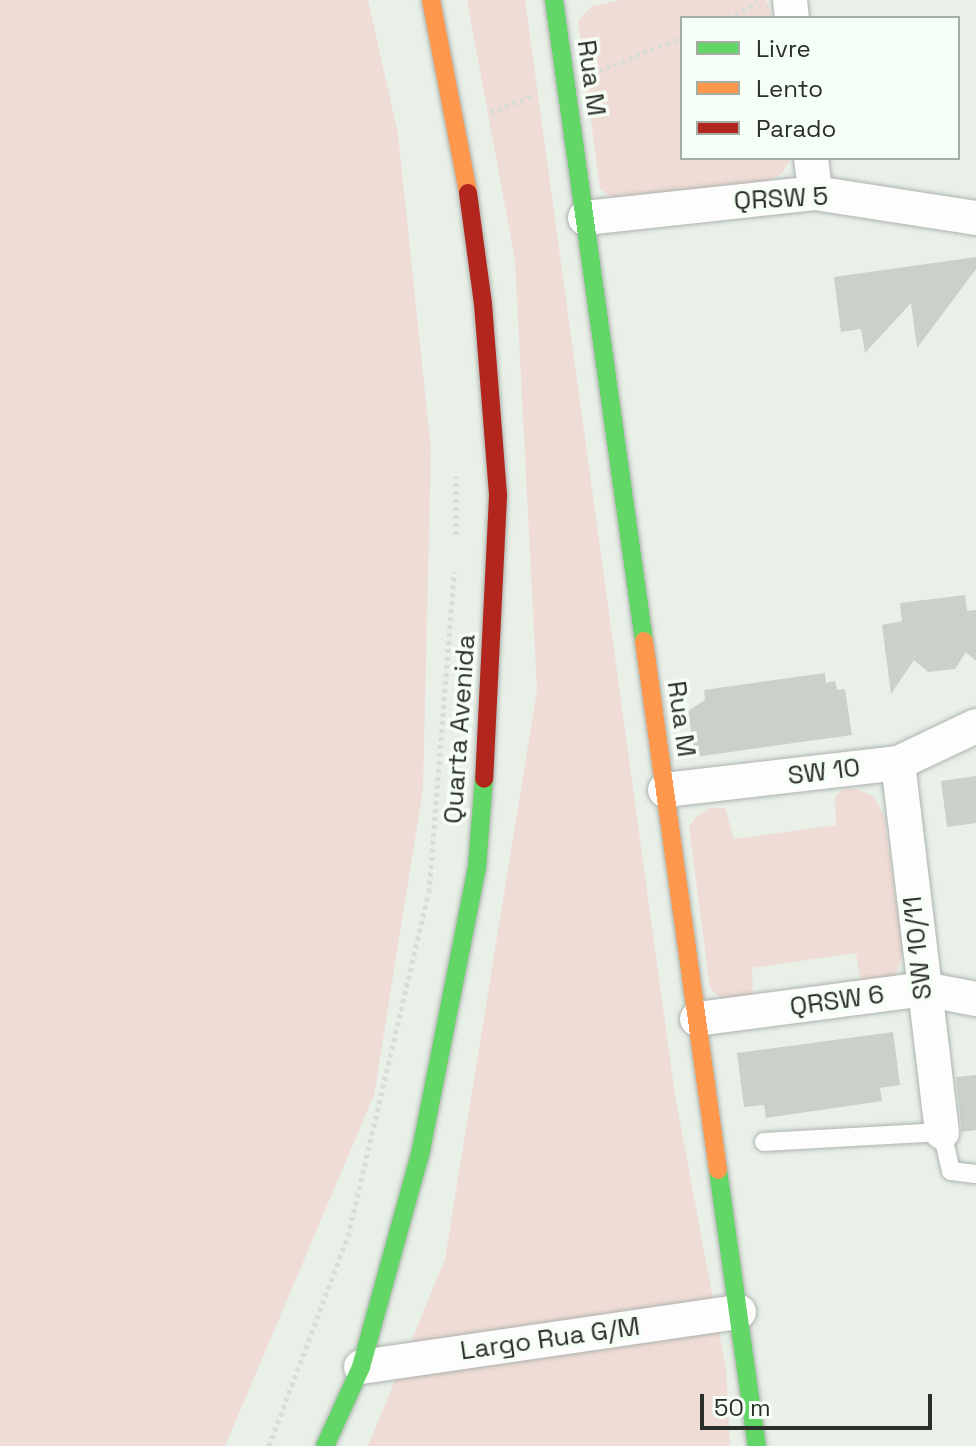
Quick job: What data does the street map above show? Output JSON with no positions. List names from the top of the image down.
{
  "streets": {
    "main road": ["Rua M", "Quarta Avenida"],
    "street": [
      "QRSW 5",
      "SW 10",
      "SW 10/11",
      "QRSW 6",
      "Largo Rua G/M"
    ]
  },
  "crossings": [
    ["Rua M", "QRSW 5"],
    ["Rua M", "SW 10"],
    ["Rua M", "QRSW 6"],
    ["Rua M", "Largo Rua G/M"],
    ["Quarta Avenida", "Largo Rua G/M"],
    ["SW 10", "SW 10/11"],
    ["SW 10/11", "QRSW 6"]
  ],
  "legend": ["Livre", "Lento", "Parado"],
  "scale_bar": "50 m"
}
